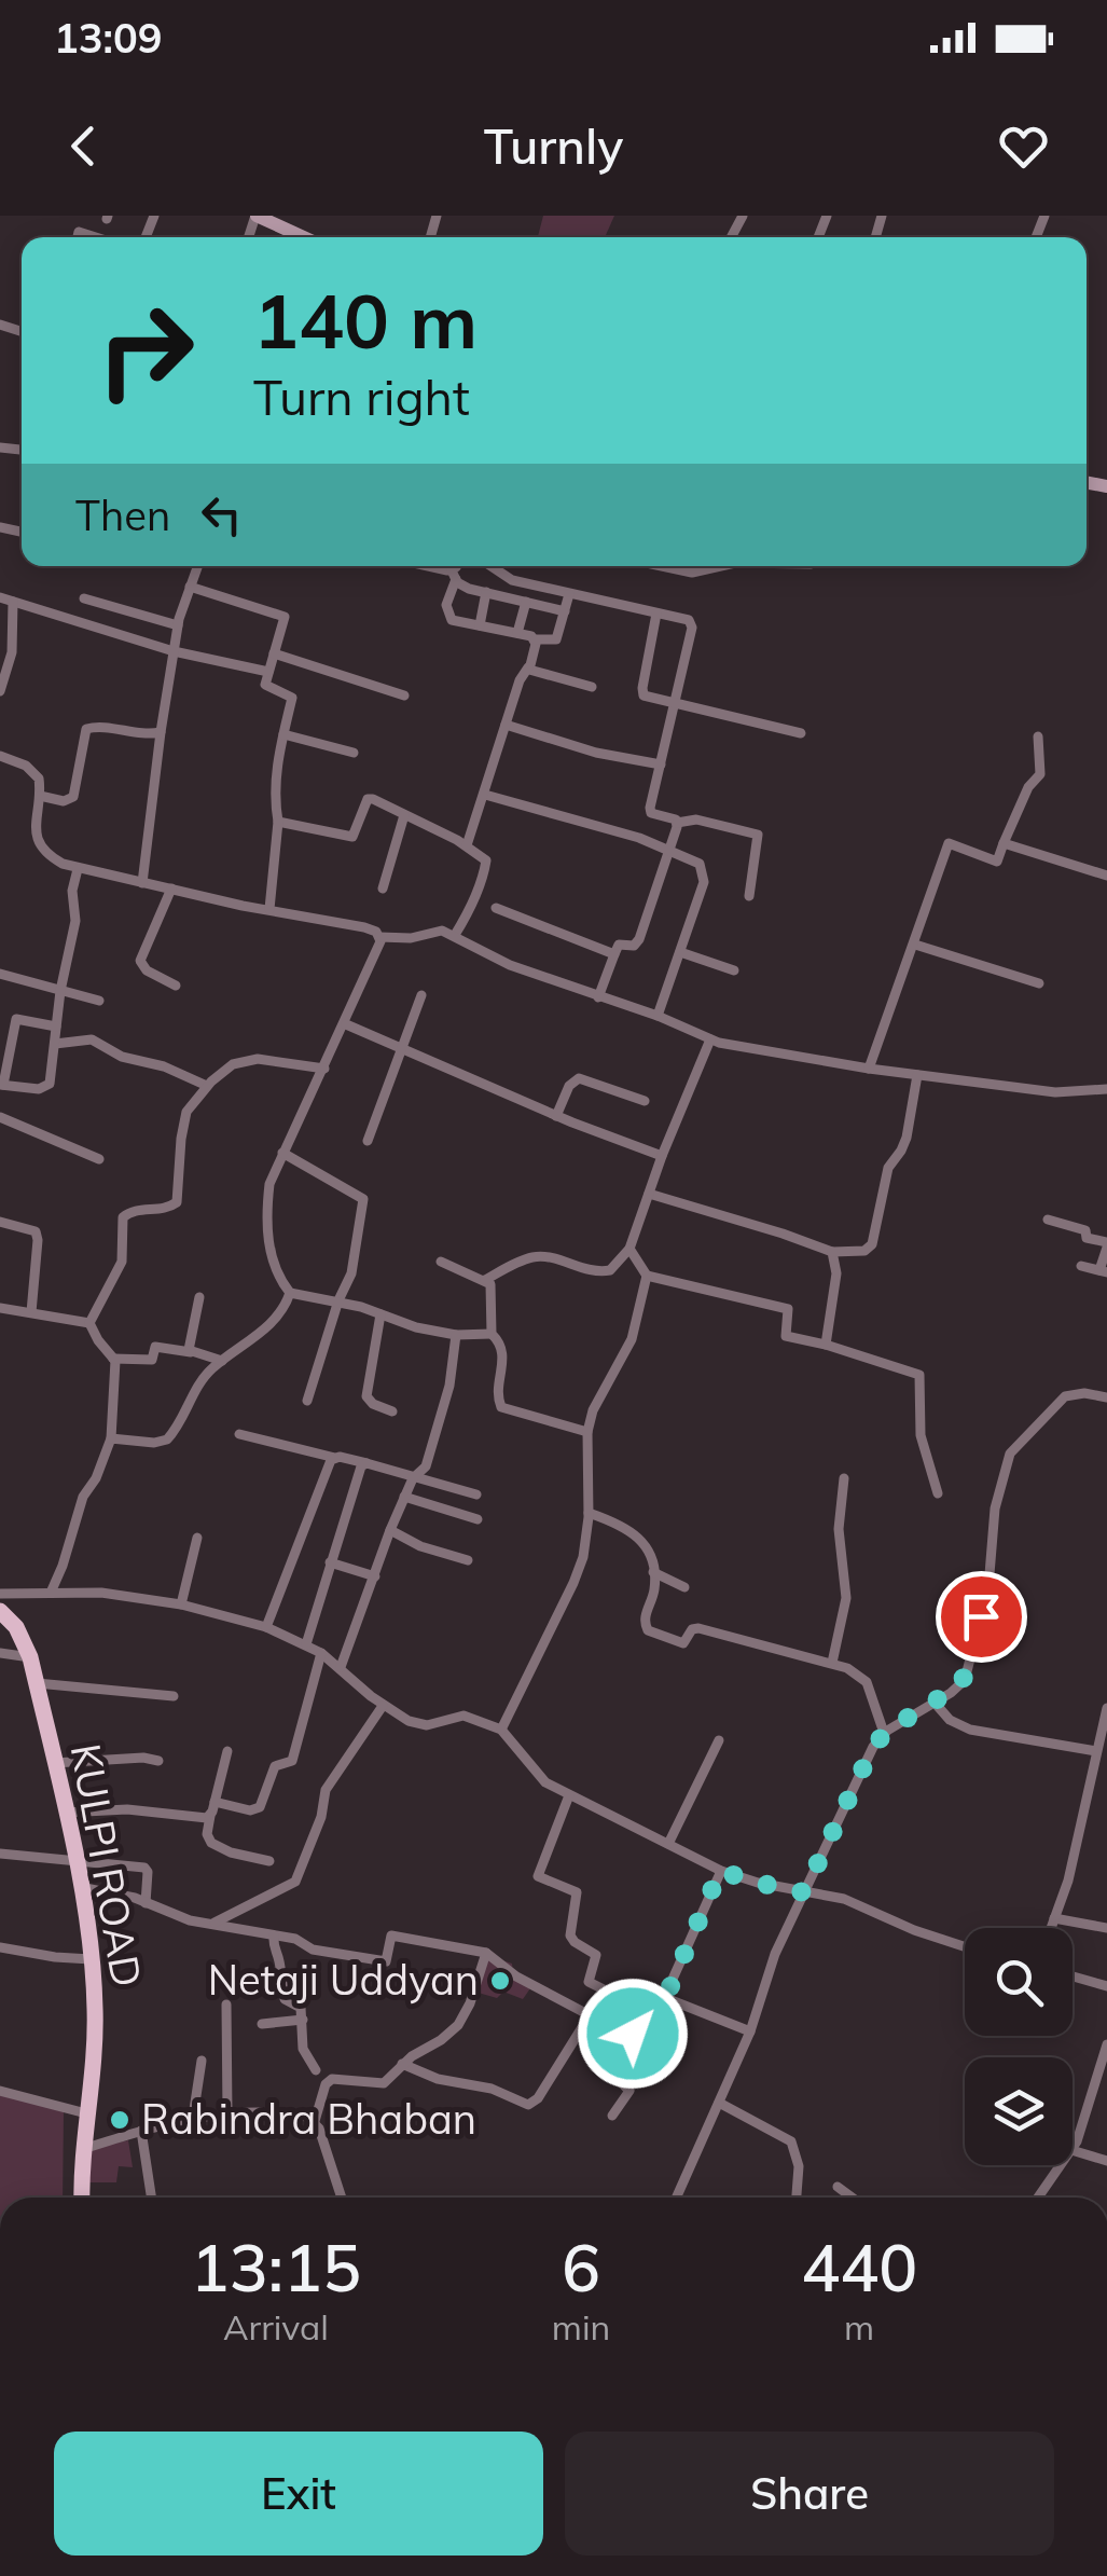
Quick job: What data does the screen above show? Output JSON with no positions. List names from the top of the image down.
{
  "streets": {
    "main road": ["KULPI ROAD"]
  },
  "places": ["Netaji Uddyan", "Rabindra Bhaban"],
  "page": {
    "status": "13:09",
    "header": "Turnly",
    "turn": ["140 m", "Turn right"],
    "then": "Then",
    "eta": [
      "13:15",
      "Arrival",
      "6",
      "min",
      "440",
      "m"
    ],
    "buttons": ["Exit", "Share"]
  }
}
